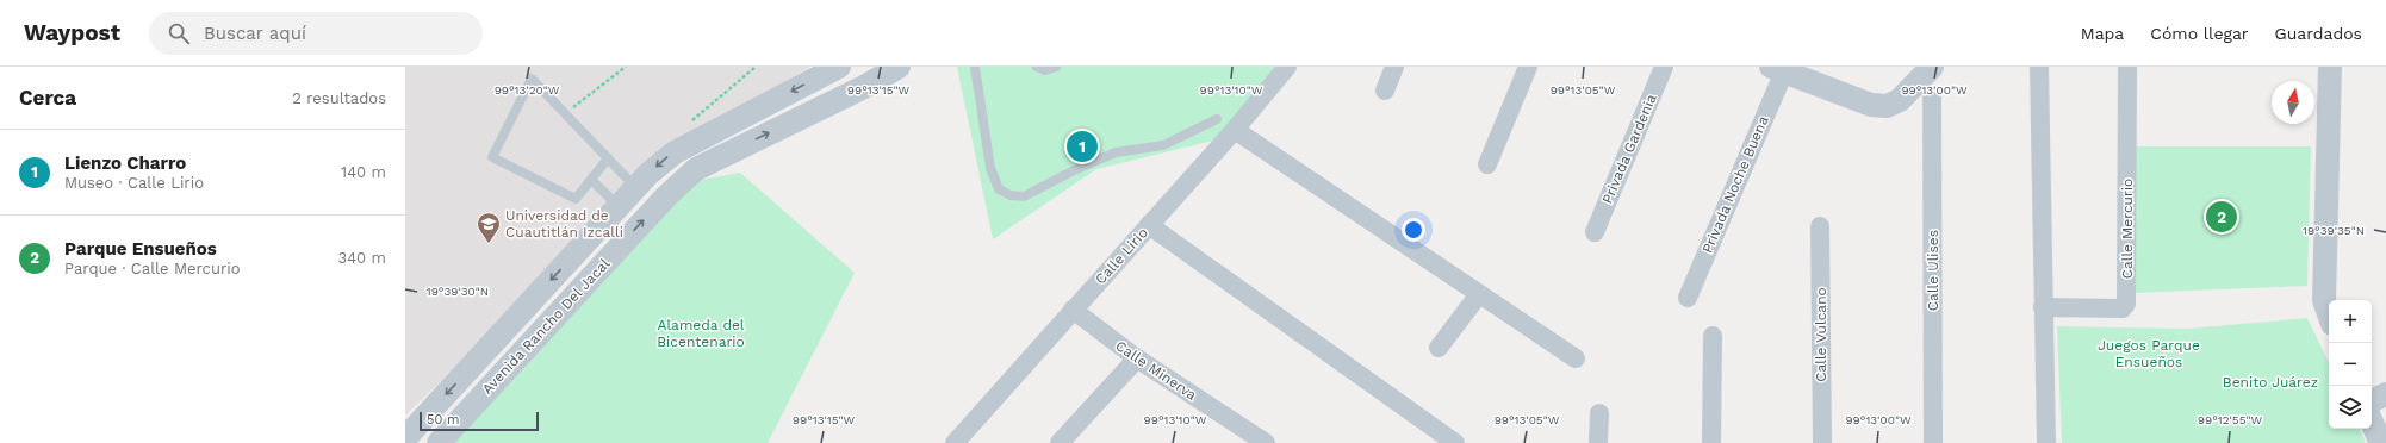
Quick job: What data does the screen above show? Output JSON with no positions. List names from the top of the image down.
{
  "streets": {
    "street": [
      "Privada Gardenia",
      "Privada Noche Buena",
      "Calle Mercurio",
      "Calle Lirio",
      "Calle Ulises",
      "Avenida Rancho Del Jacal",
      "Calle Vulcano",
      "Calle Minerva"
    ]
  },
  "crossings": [
    ["Calle Lirio", "Calle Minerva"]
  ],
  "parks": ["Alameda del Bicentenario", "Juegos Parque Ensueños", "Benito Juárez"],
  "places": {
    "school or university": ["Universidad de Cuautitlán Izcalli"]
  },
  "scale_bar": "50 m",
  "north": "top",
  "page": {
    "header": "Waypost",
    "search": "Buscar aquí",
    "nav": ["Mapa", "Cómo llegar", "Guardados"],
    "heading": ["Cerca", "2 resultados"],
    "list": [
      {
        "mark": "1",
        "name": "Lienzo Charro",
        "note": "Museo · Calle Lirio",
        "value": "140 m"
      },
      {
        "mark": "2",
        "name": "Parque Ensueños",
        "note": "Parque · Calle Mercurio",
        "value": "340 m"
      }
    ],
    "pins": ["1", "2"],
    "map_buttons": ["+", "−"],
    "scale": "50 m"
  },
  "coordinates": [
    "99°13'20\"W",
    "99°13'15\"W",
    "99°13'10\"W",
    "99°13'05\"W",
    "99°13'00\"W",
    "19°39'35\"N",
    "19°39'30\"N",
    "99°12'55\"W"
  ]
}
